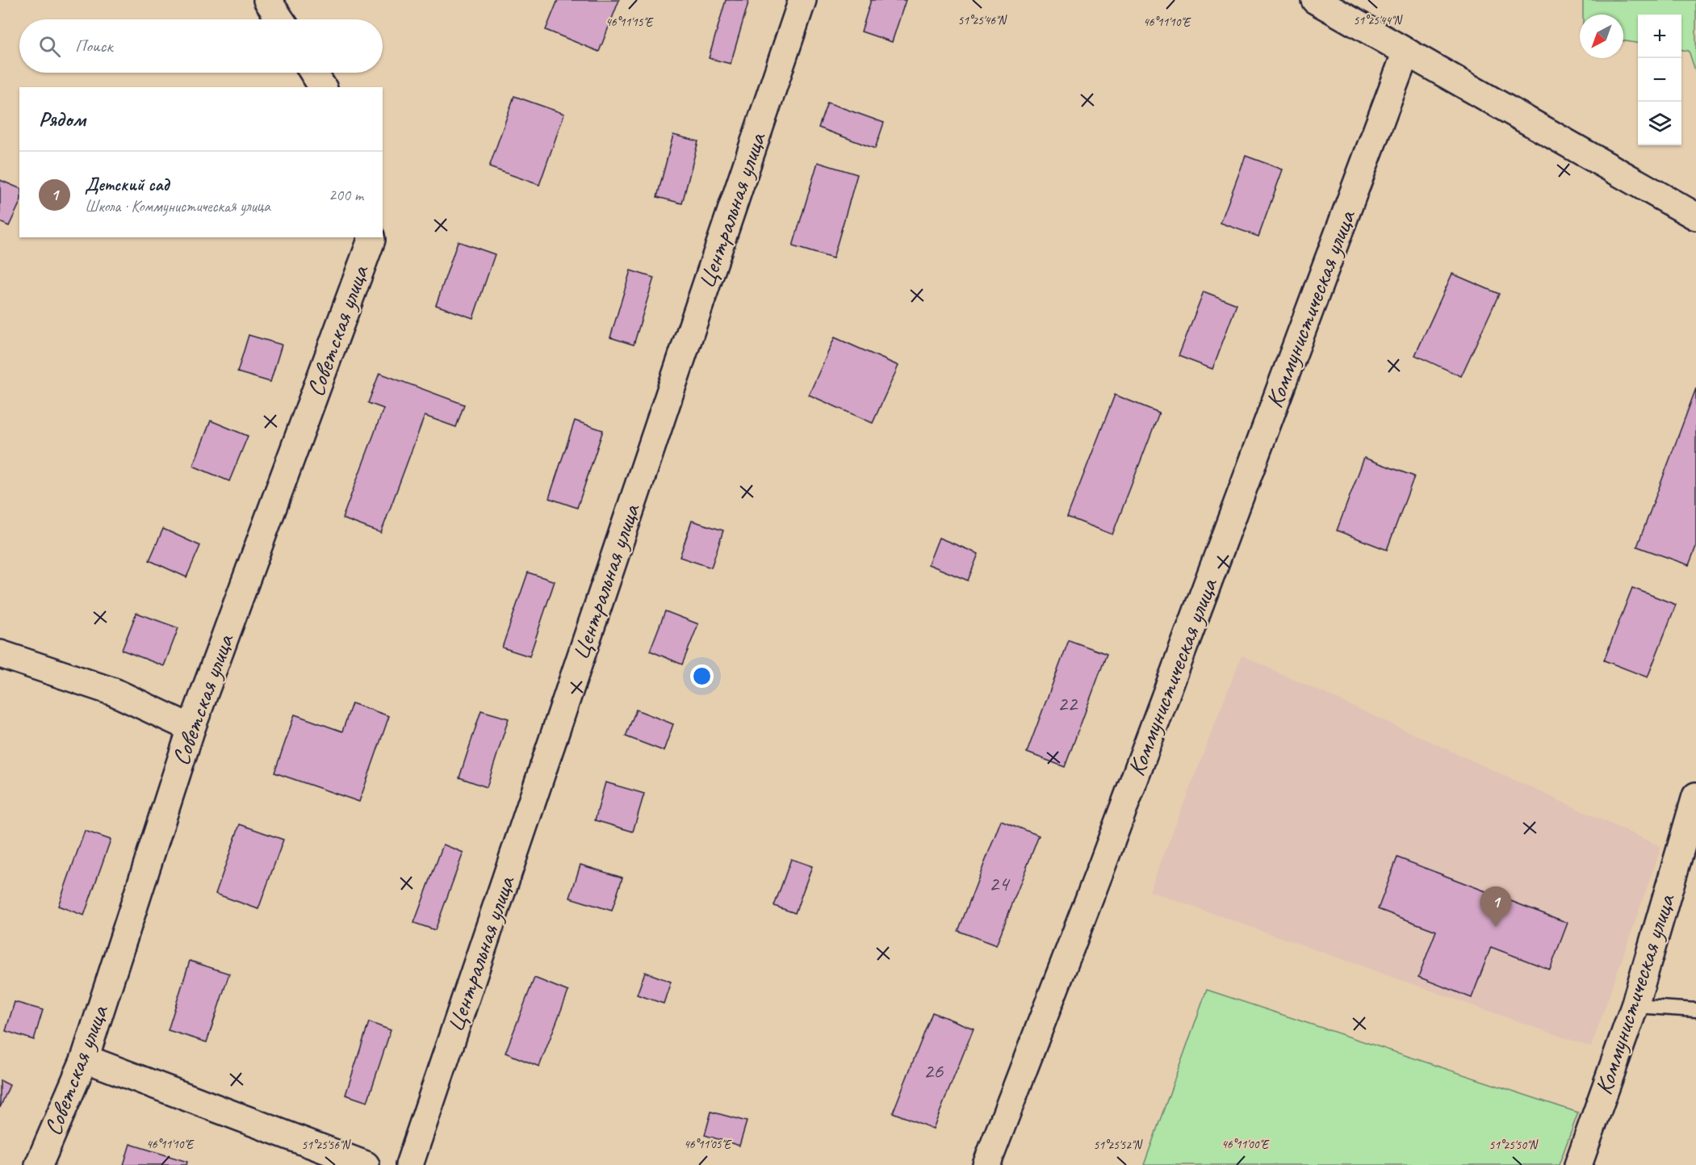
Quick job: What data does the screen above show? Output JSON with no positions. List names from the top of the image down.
{
  "streets": {
    "street": ["Центральная улица", "Коммунистическая улица", "Советская улица"]
  },
  "house_numbers": ["22", "24", "26"],
  "north": "bottom left",
  "page": {
    "map_buttons": ["+", "−"],
    "search": "Поиск",
    "heading": "Рядом",
    "list": [
      {
        "mark": "1",
        "name": "Детский сад",
        "note": "Школа · Коммунистическая улица",
        "value": "200 m"
      }
    ],
    "pins": "1"
  },
  "coordinates": [
    "51°25'46\"N",
    "51°25'44\"N",
    "46°11'15\"E",
    "46°11'10\"E",
    "46°11'05\"E",
    "46°11'00\"E",
    "51°25'56\"N",
    "51°25'52\"N",
    "51°25'50\"N"
  ]
}
